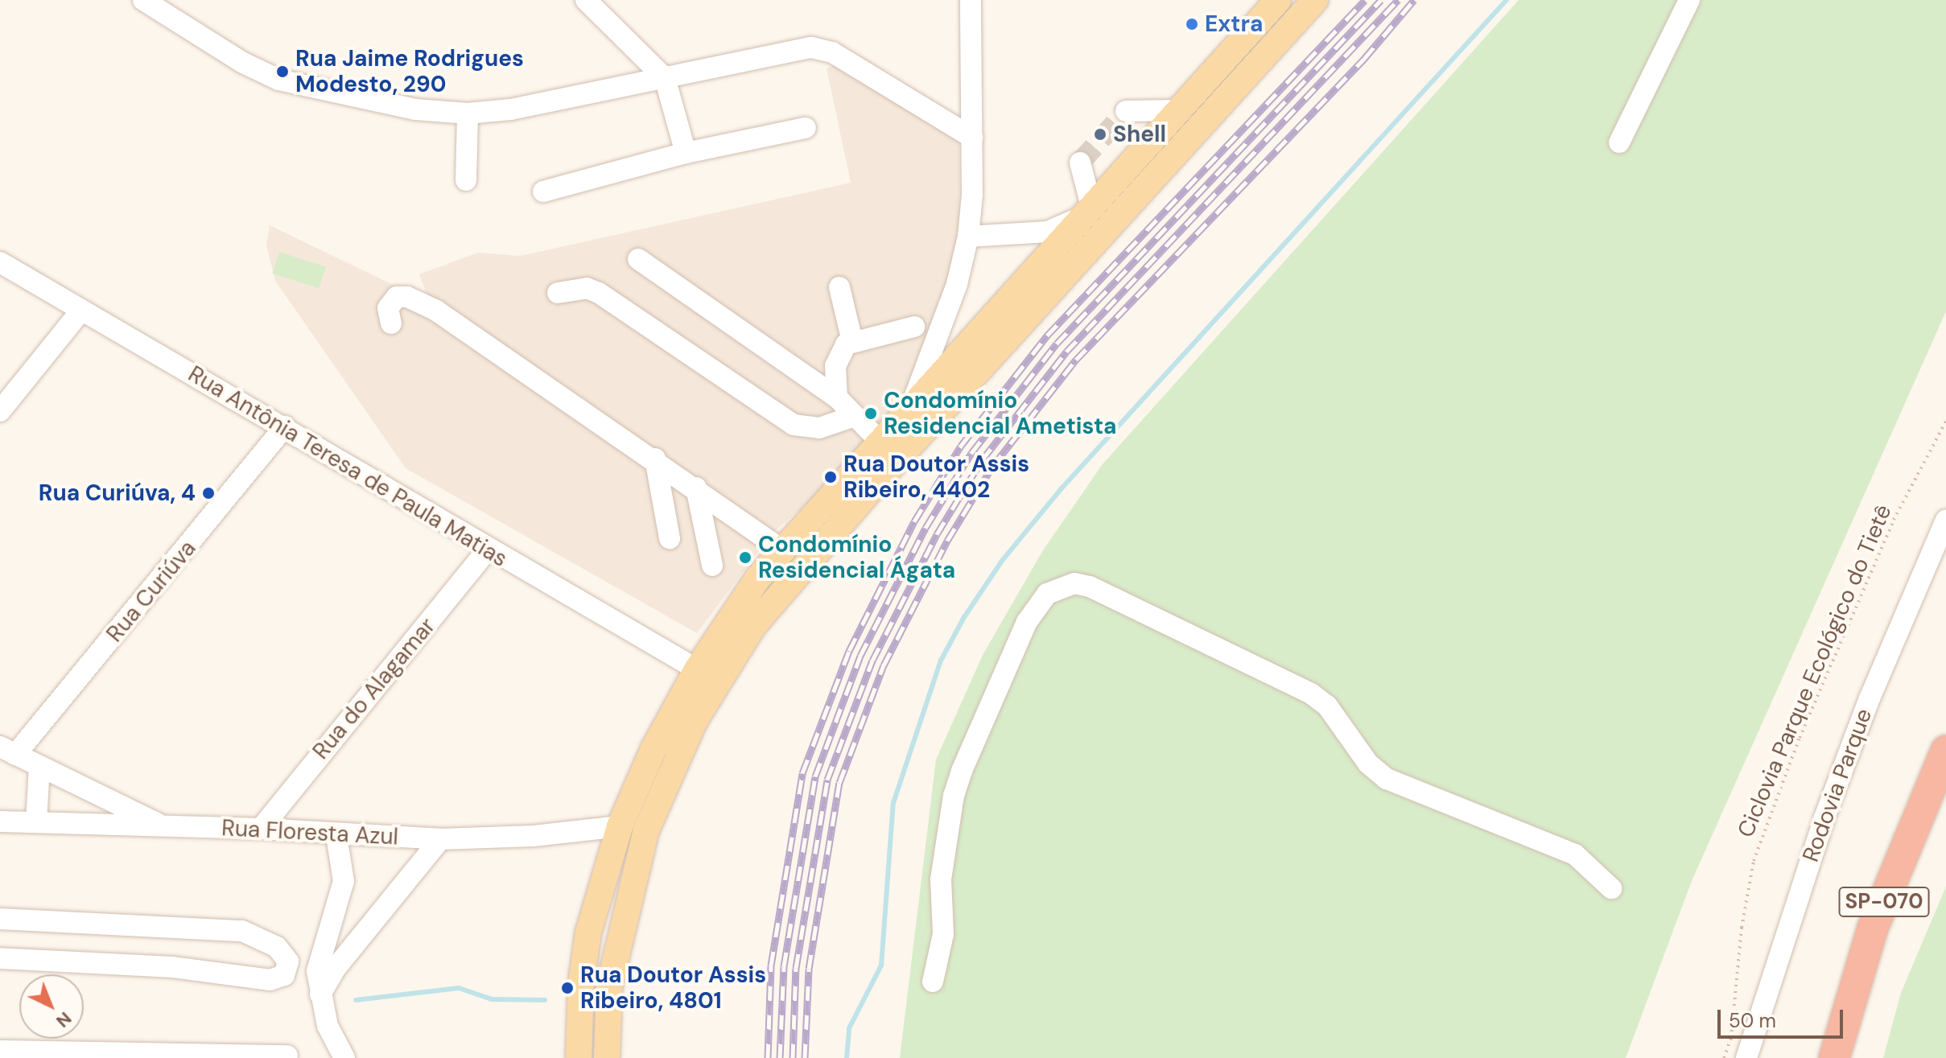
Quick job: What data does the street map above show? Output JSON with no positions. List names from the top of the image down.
{
  "streets": {
    "highway": ["SP-070"],
    "street": [
      "Rua Antônia Teresa de Paula Matias",
      "Rua Curiúva",
      "Rua do Alagamar",
      "Rodovia Parque",
      "Rua Floresta Azul"
    ],
    "path": ["Ciclovia Parque Ecológico do Tietê"]
  },
  "crossings": [
    ["Rua Antônia Teresa de Paula Matias", "Rua Curiúva"],
    ["Rua Antônia Teresa de Paula Matias", "Rua do Alagamar"],
    ["Rua do Alagamar", "Rua Floresta Azul"]
  ],
  "places": [
    "Extra",
    "Rua Jaime Rodrigues Modesto, 290",
    "Shell",
    "Condomínio Residencial Ametista",
    "Rua Doutor Assis Ribeiro, 4402",
    "Rua Curiúva, 4",
    "Condomínio Residencial Ágata",
    "Rua Doutor Assis Ribeiro, 4801"
  ],
  "scale_bar": "50 m",
  "north": "bottom right"
}
